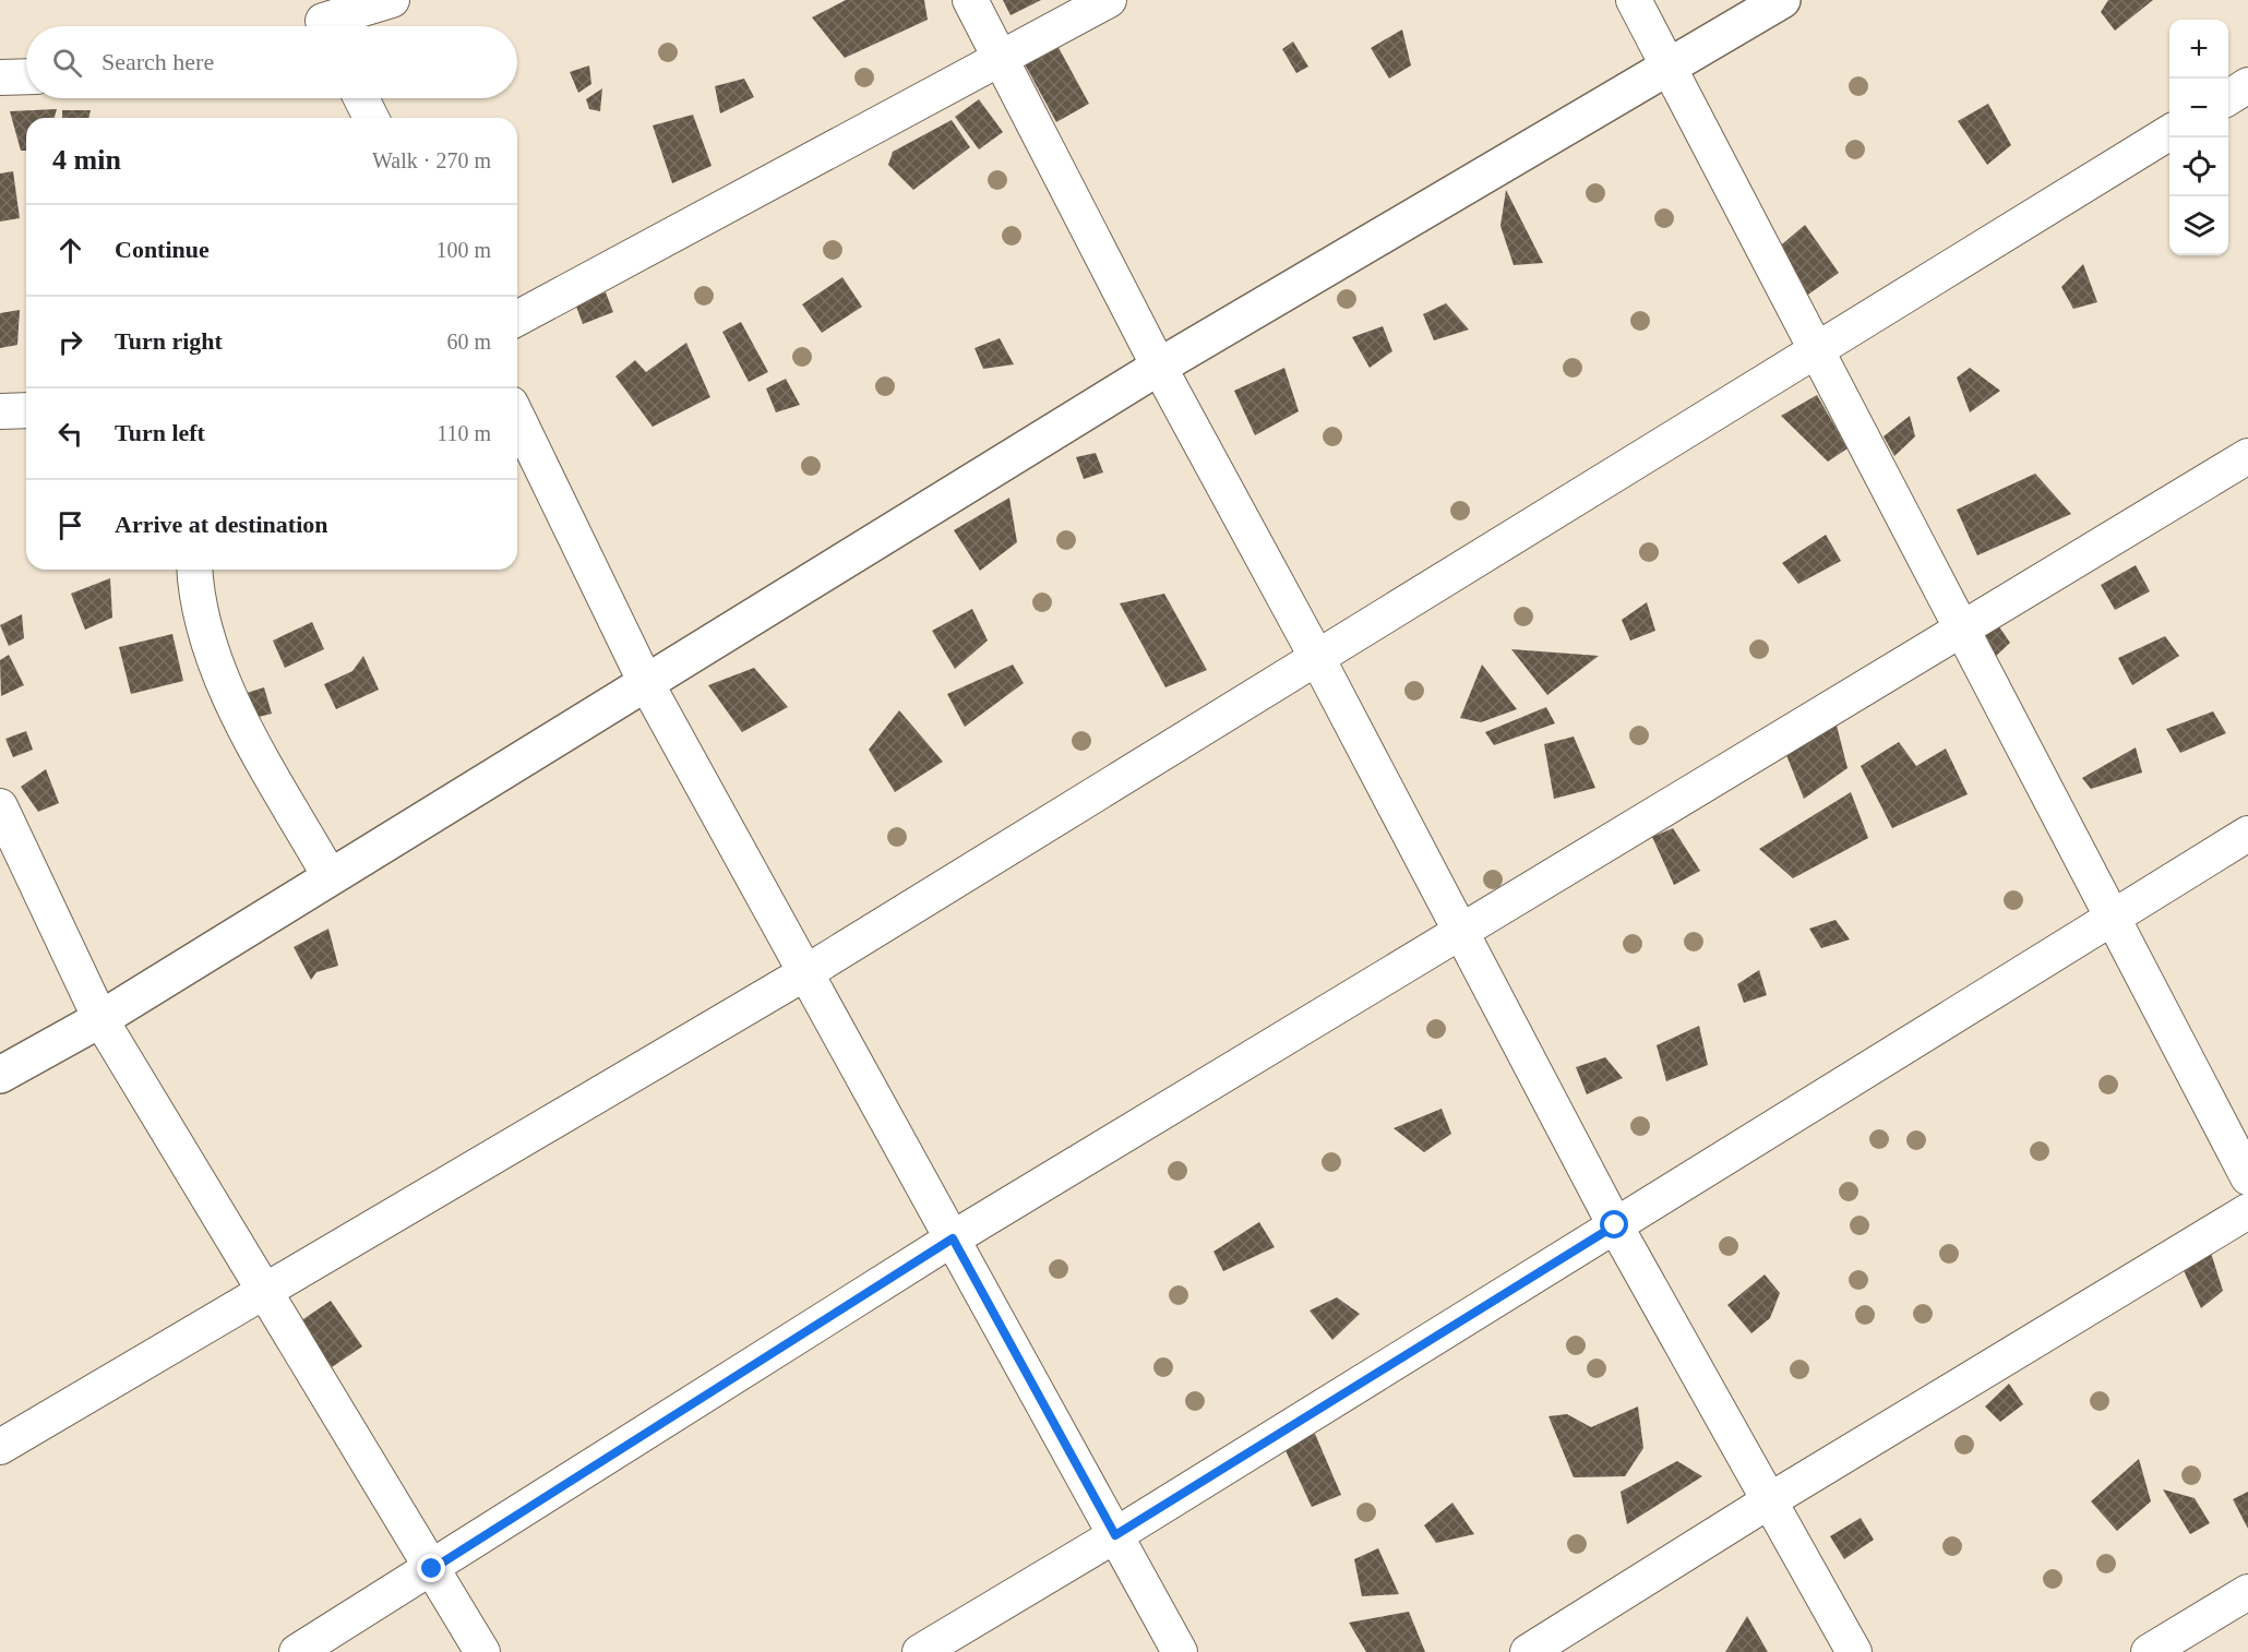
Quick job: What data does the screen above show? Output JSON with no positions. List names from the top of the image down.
{
  "page": {
    "map_buttons": ["+", "−"],
    "search": "Search here",
    "heading": ["4 min", "Walk · 270 m"],
    "list": [
      ["Continue", "100 m"],
      ["Turn right", "60 m"],
      ["Turn left", "110 m"],
      "Arrive at destination"
    ]
  }
}
